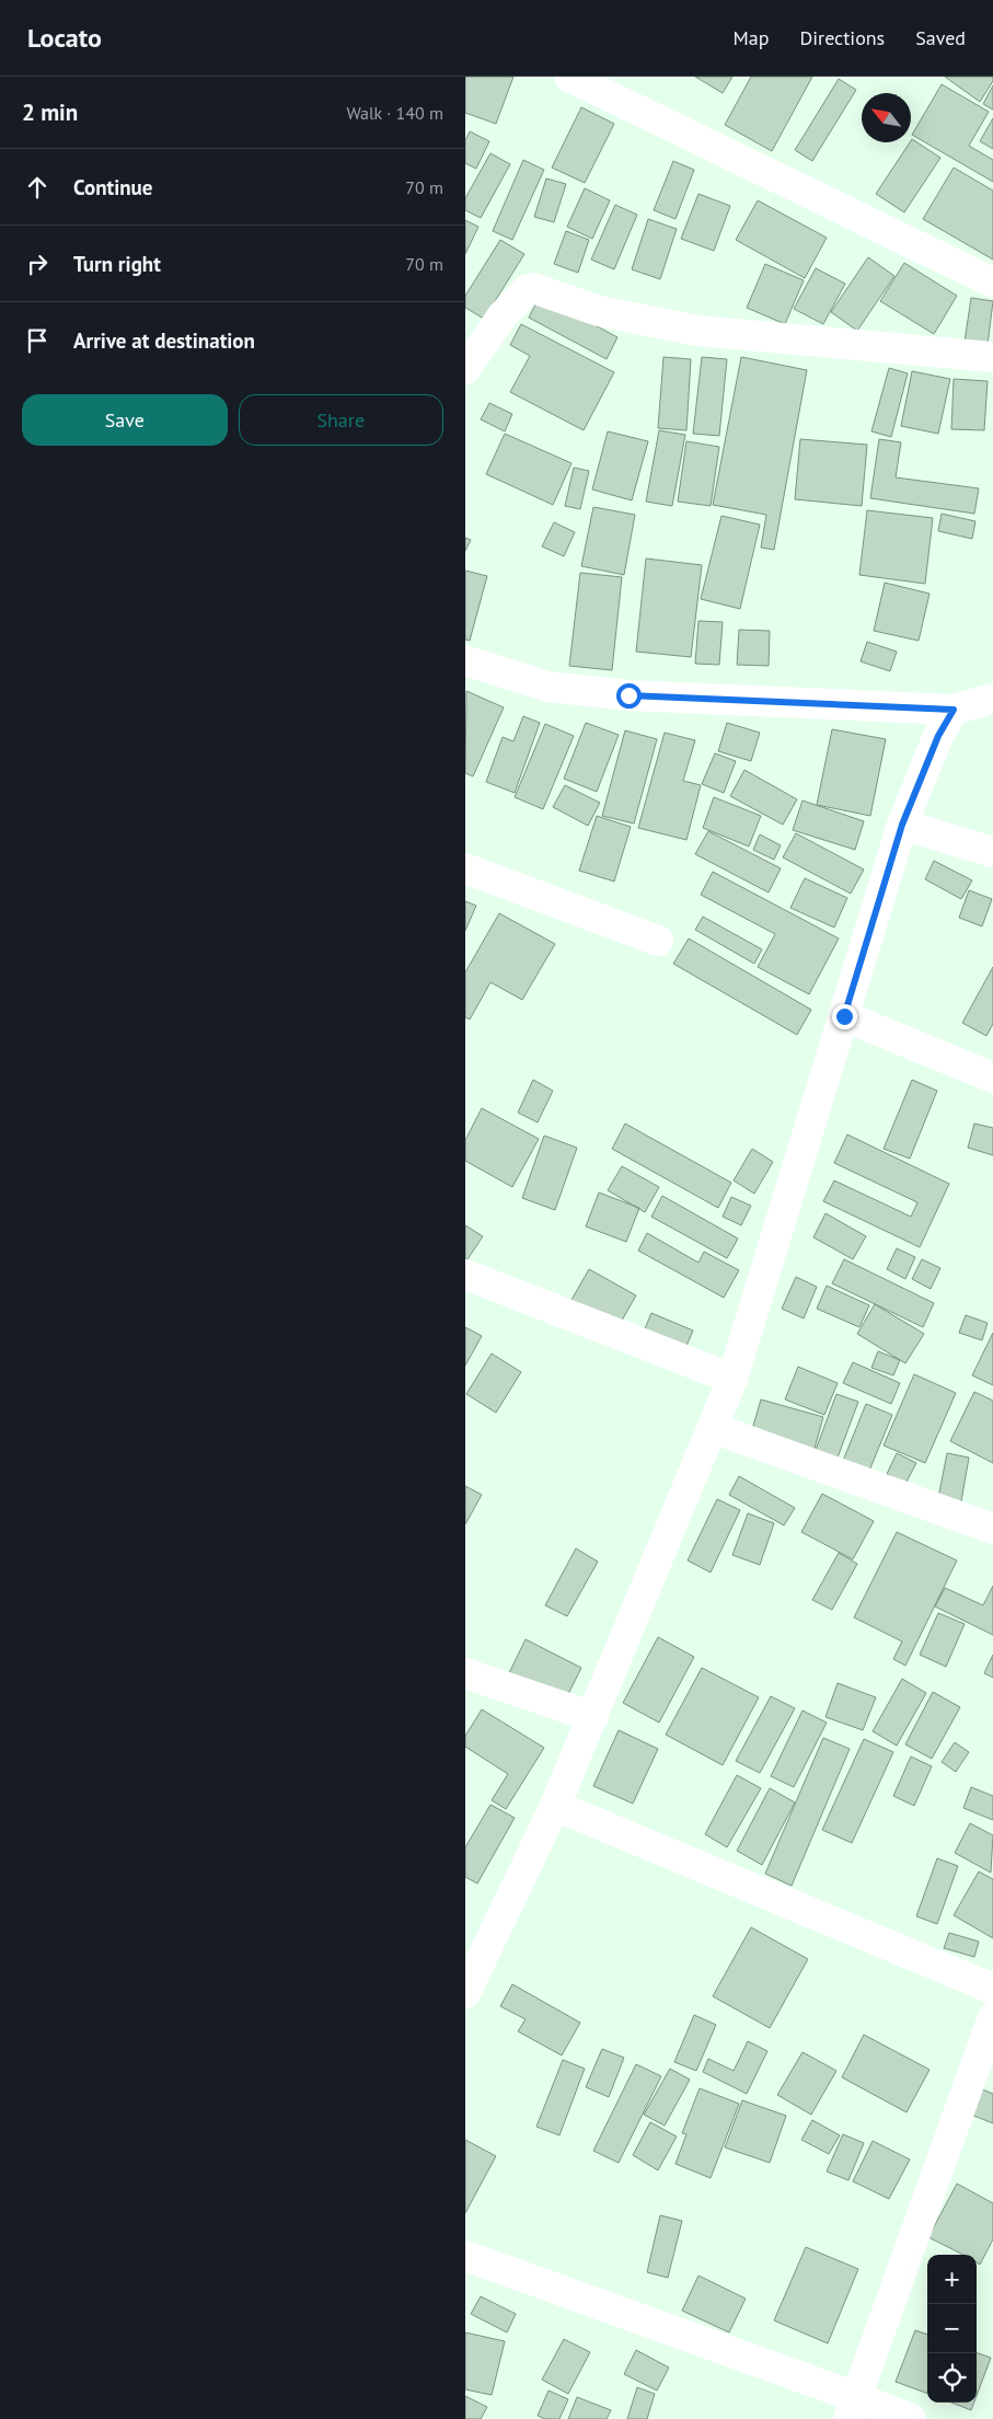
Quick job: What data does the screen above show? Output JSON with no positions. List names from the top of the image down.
{
  "north": "top left",
  "page": {
    "header": "Locato",
    "nav": ["Map", "Directions", "Saved"],
    "heading": ["2 min", "Walk · 140 m"],
    "list": [
      ["Continue", "70 m"],
      ["Turn right", "70 m"],
      "Arrive at destination"
    ],
    "buttons": ["Save", "Share"],
    "map_buttons": ["+", "−"]
  }
}
